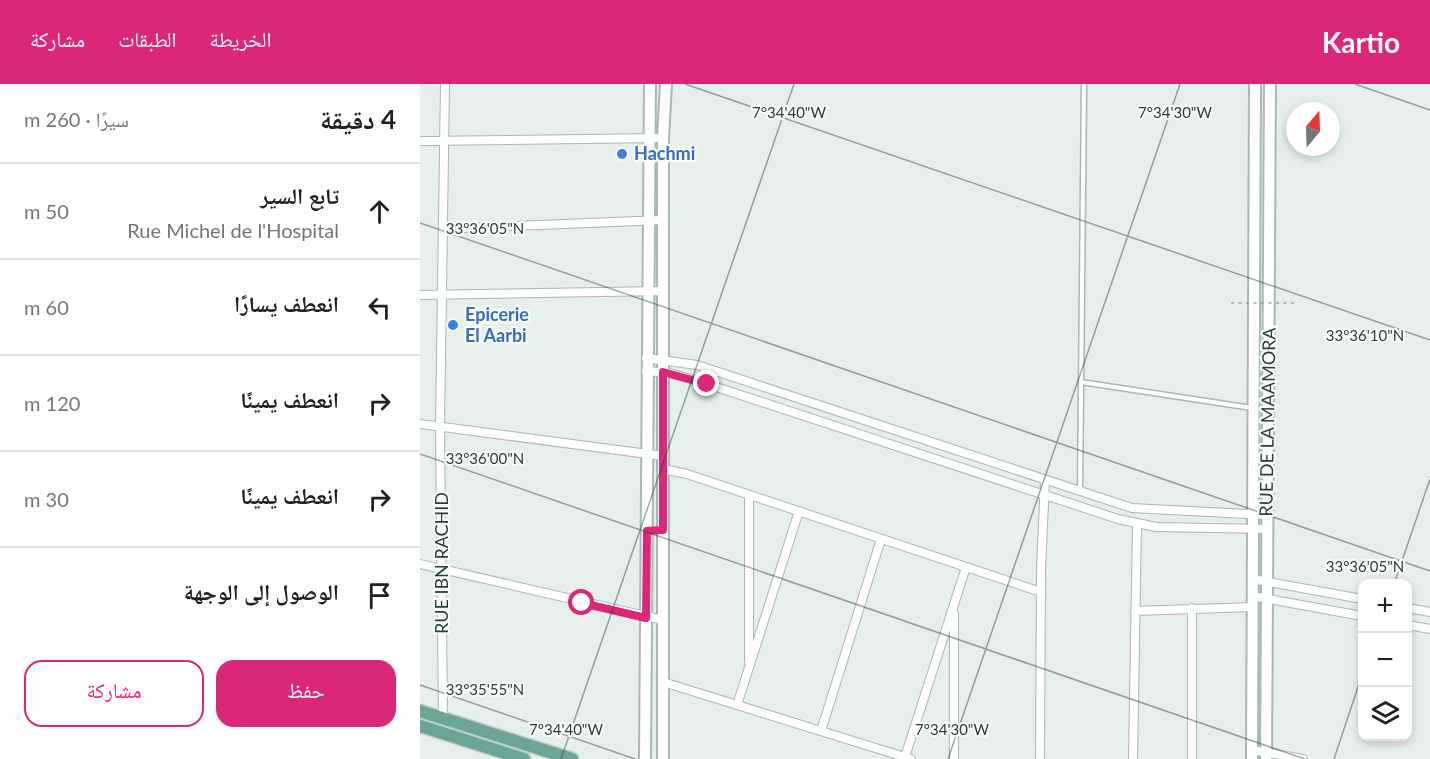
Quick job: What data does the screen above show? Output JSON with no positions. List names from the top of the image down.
{
  "streets": {
    "street": ["RUE DE LA MAAMORA", "RUE IBN RACHID"]
  },
  "places": ["Hachmi", "Epicerie El Aarbi"],
  "north": "top",
  "page": {
    "header": "Kartio",
    "nav": ["الخريطة", "الطبقات", "مشاركة"],
    "heading": ["4 دقيقة", "سيرًا · 260 m"],
    "list": [
      ["تابع السير", "Rue Michel de l'Hospital", "50 m"],
      ["انعطف يسارًا", "60 m"],
      ["انعطف يمينًا", "120 m"],
      ["انعطف يمينًا", "30 m"],
      "الوصول إلى الوجهة"
    ],
    "map_buttons": ["+", "−"],
    "buttons": ["حفظ", "مشاركة"]
  },
  "coordinates": [
    "7°34'40\"W",
    "7°34'30\"W",
    "33°36'05\"N",
    "33°36'10\"N",
    "33°36'00\"N",
    "33°35'55\"N"
  ]
}
